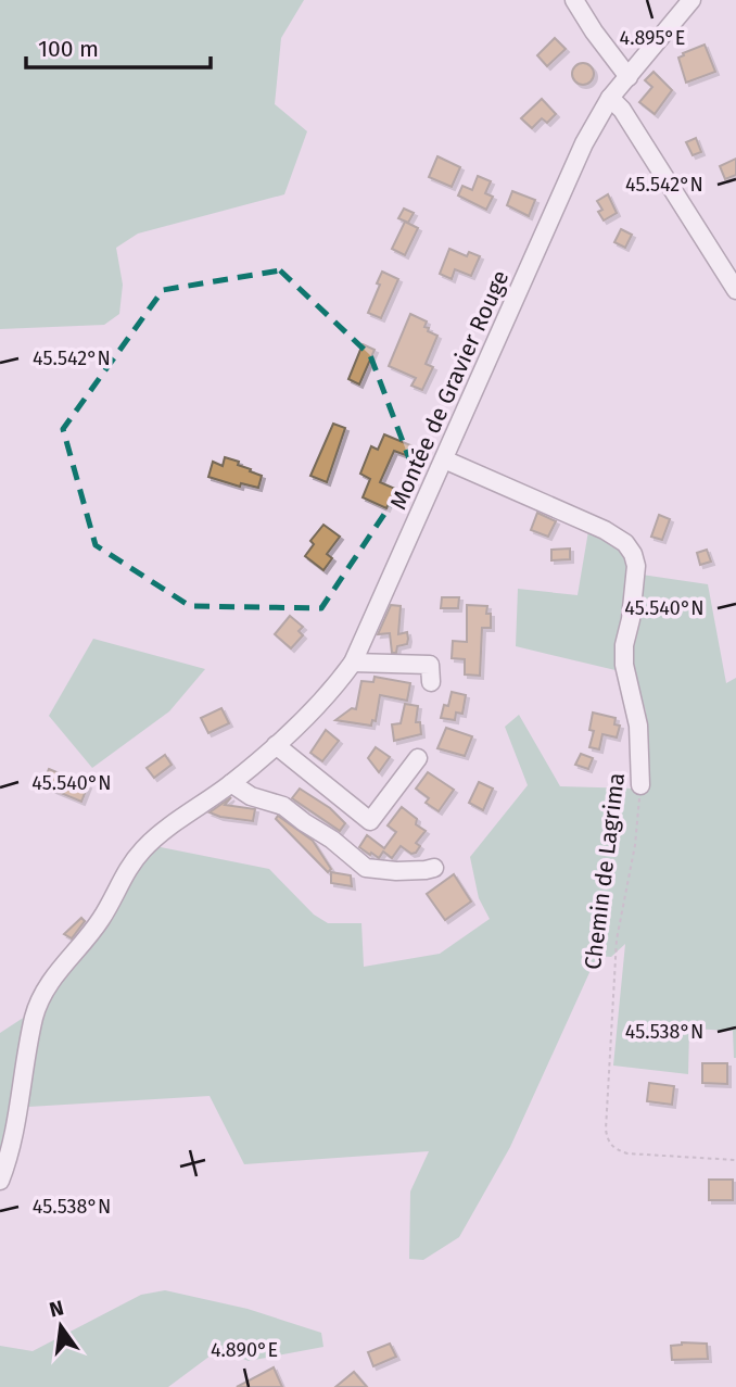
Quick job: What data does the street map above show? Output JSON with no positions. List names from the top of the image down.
{
  "streets": {
    "street": ["Montée de Gravier Rouge", "Chemin de Lagrima"]
  },
  "crossings": [
    ["Montée de Gravier Rouge", "Chemin de Lagrima"]
  ],
  "scale_bar": "100 m",
  "north": "top",
  "coordinates": [
    "4.895°E",
    "45.542°N",
    "45.540°N",
    "45.538°N",
    "4.890°E"
  ]
}
